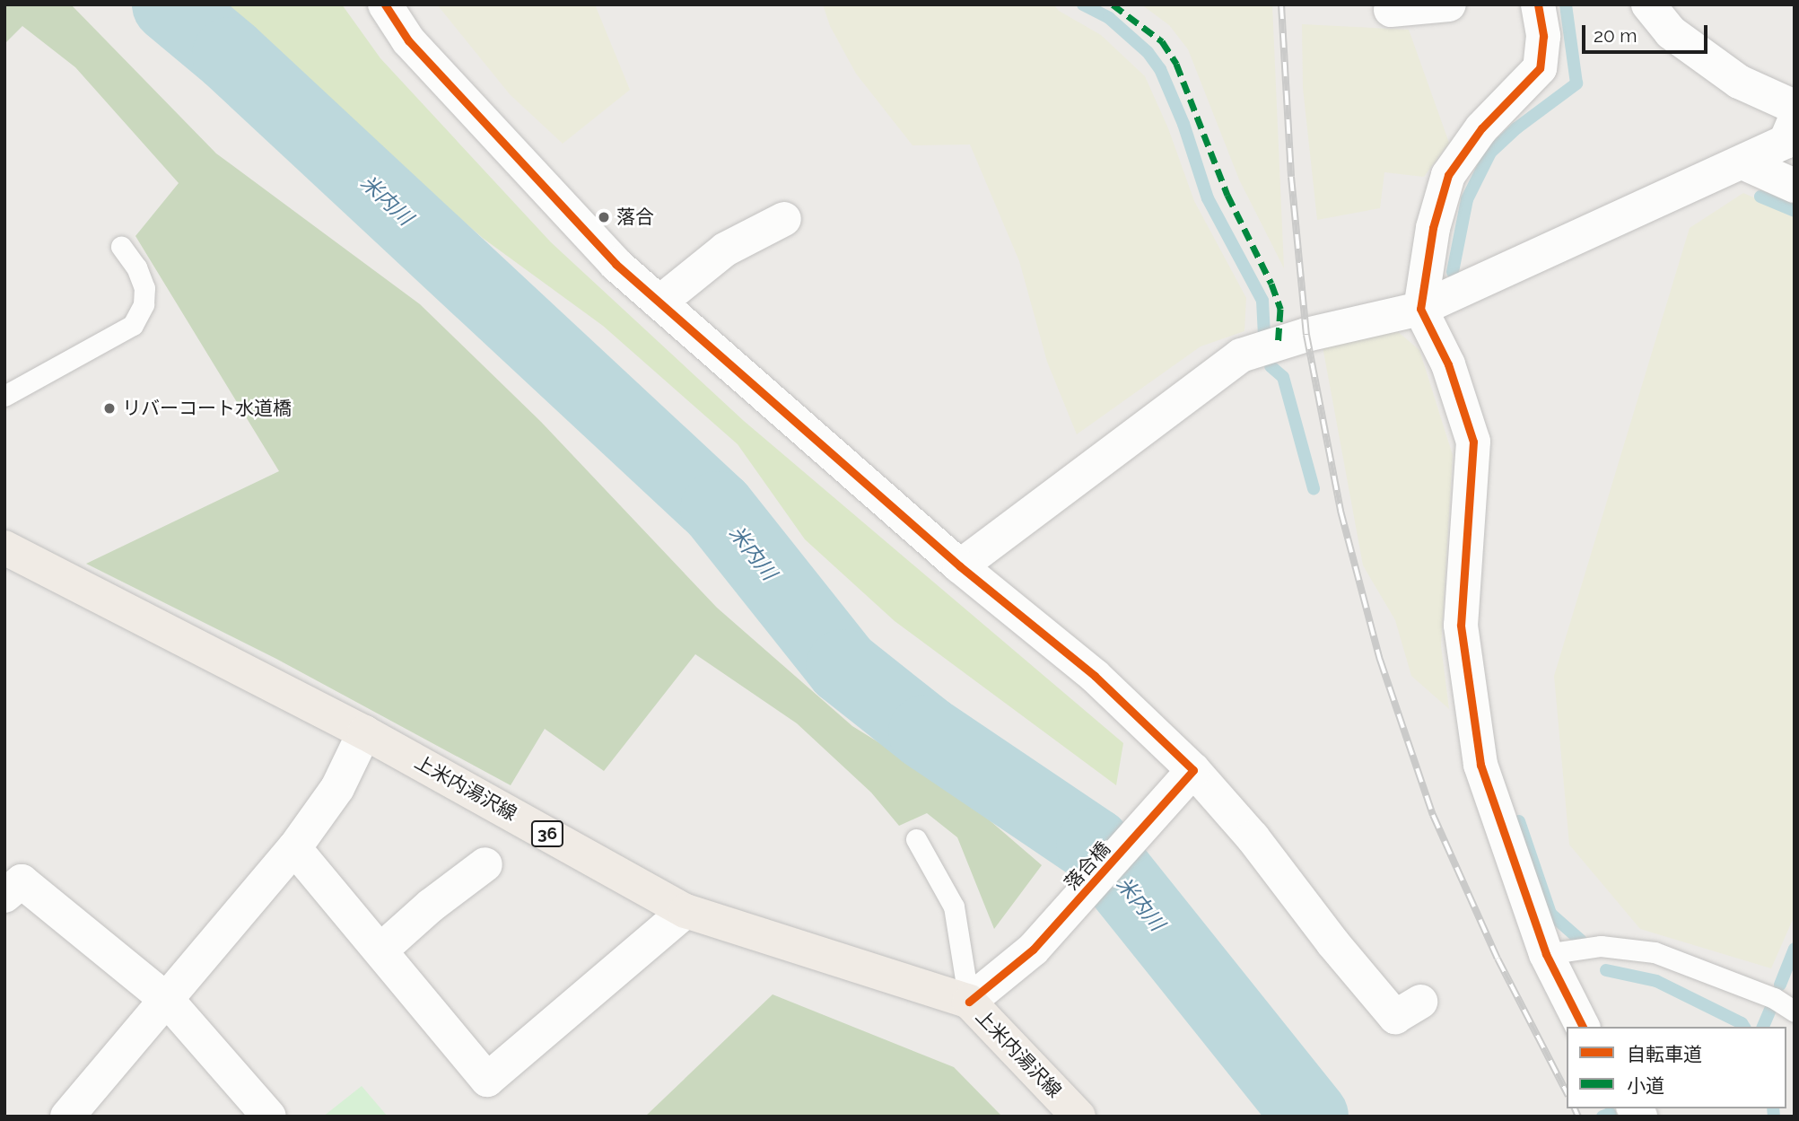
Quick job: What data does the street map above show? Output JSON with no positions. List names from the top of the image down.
{
  "streets": {
    "main road": ["上米内湯沢線", "36"],
    "street": ["落合橋"]
  },
  "crossings": [
    ["上米内湯沢線", "落合橋"]
  ],
  "water": ["米内川"],
  "places": ["落合", "リバーコート水道橋"],
  "legend": ["自転車道", "小道"],
  "scale_bar": "20 m"
}
